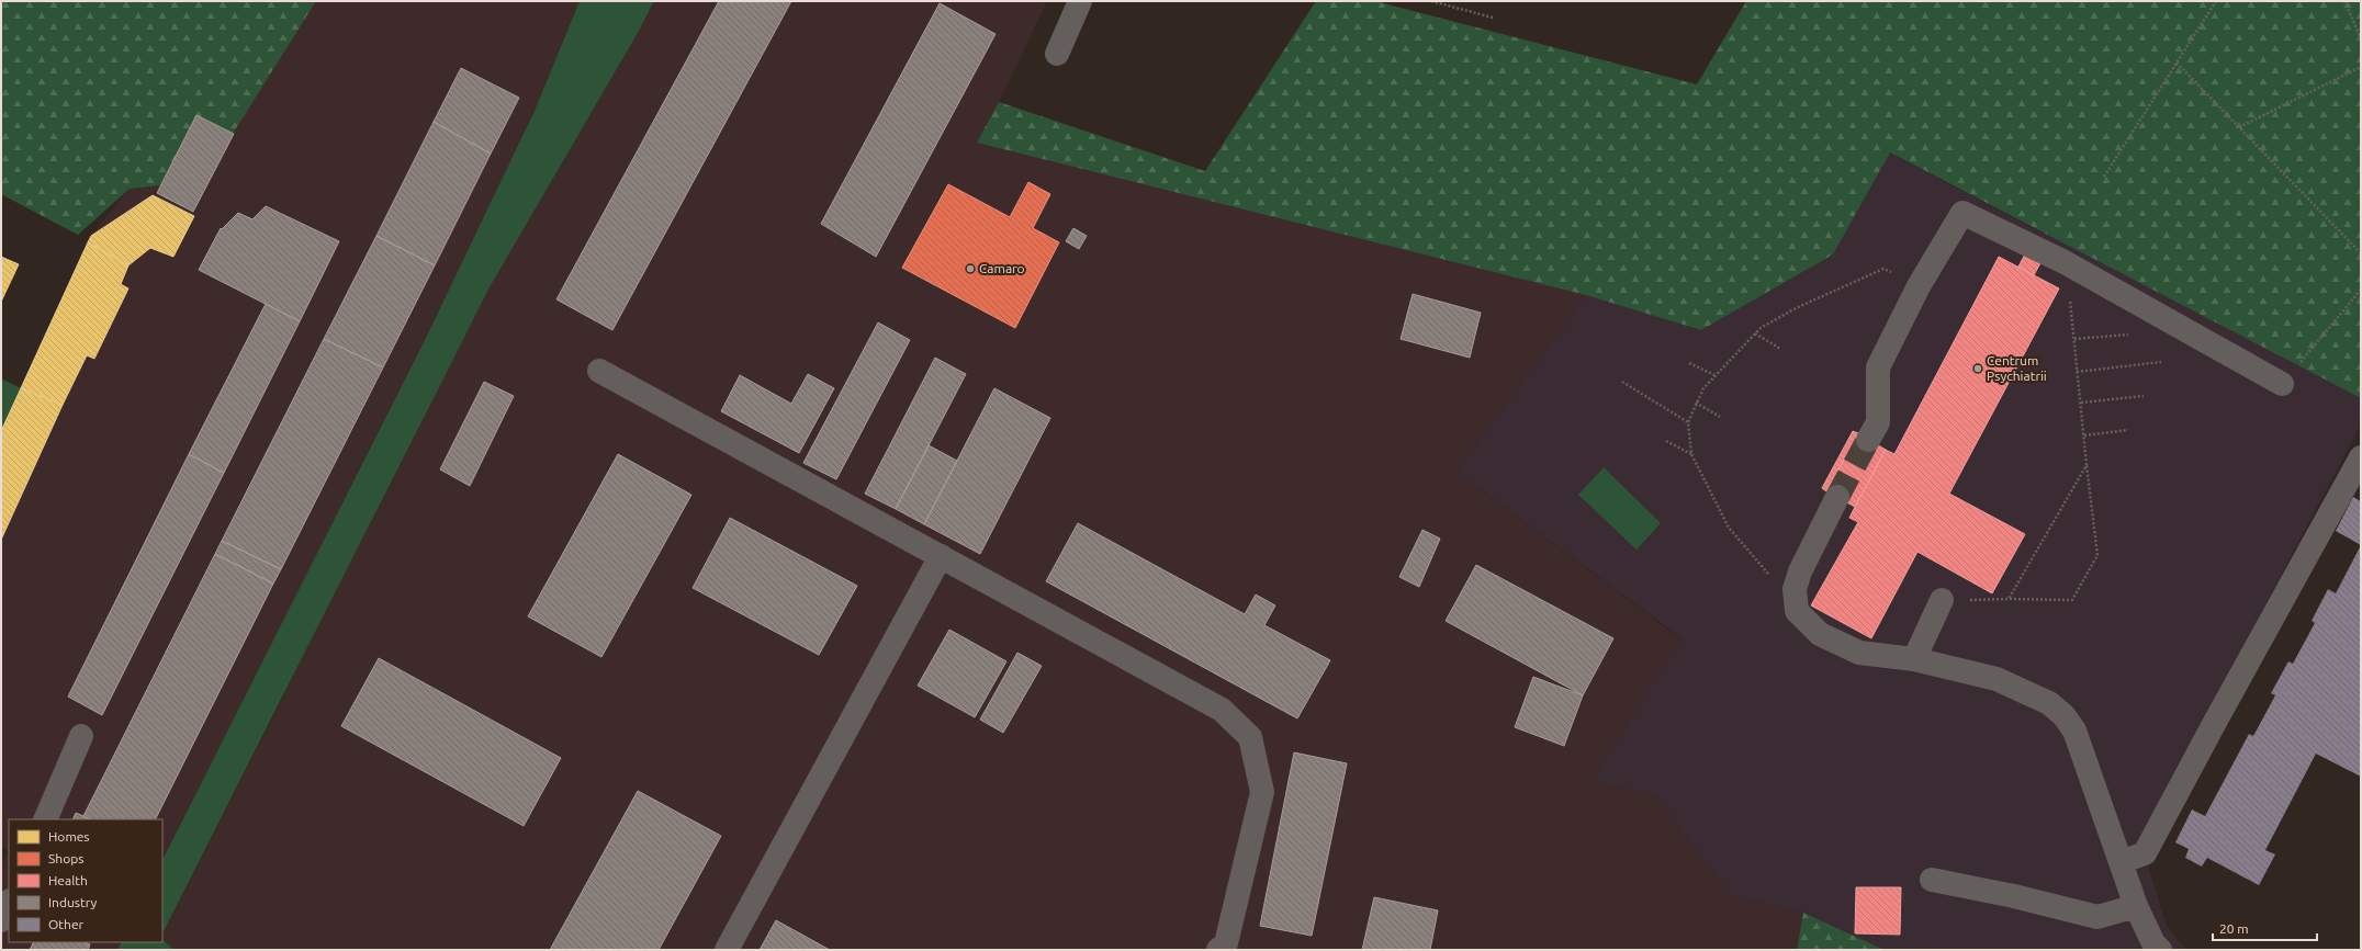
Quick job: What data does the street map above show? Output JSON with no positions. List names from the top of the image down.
{
  "places": ["Camaro", "Centrum Psychiatrii"],
  "legend": [
    "Homes",
    "Shops",
    "Health",
    "Industry",
    "Other"
  ],
  "scale_bar": "20 m"
}
